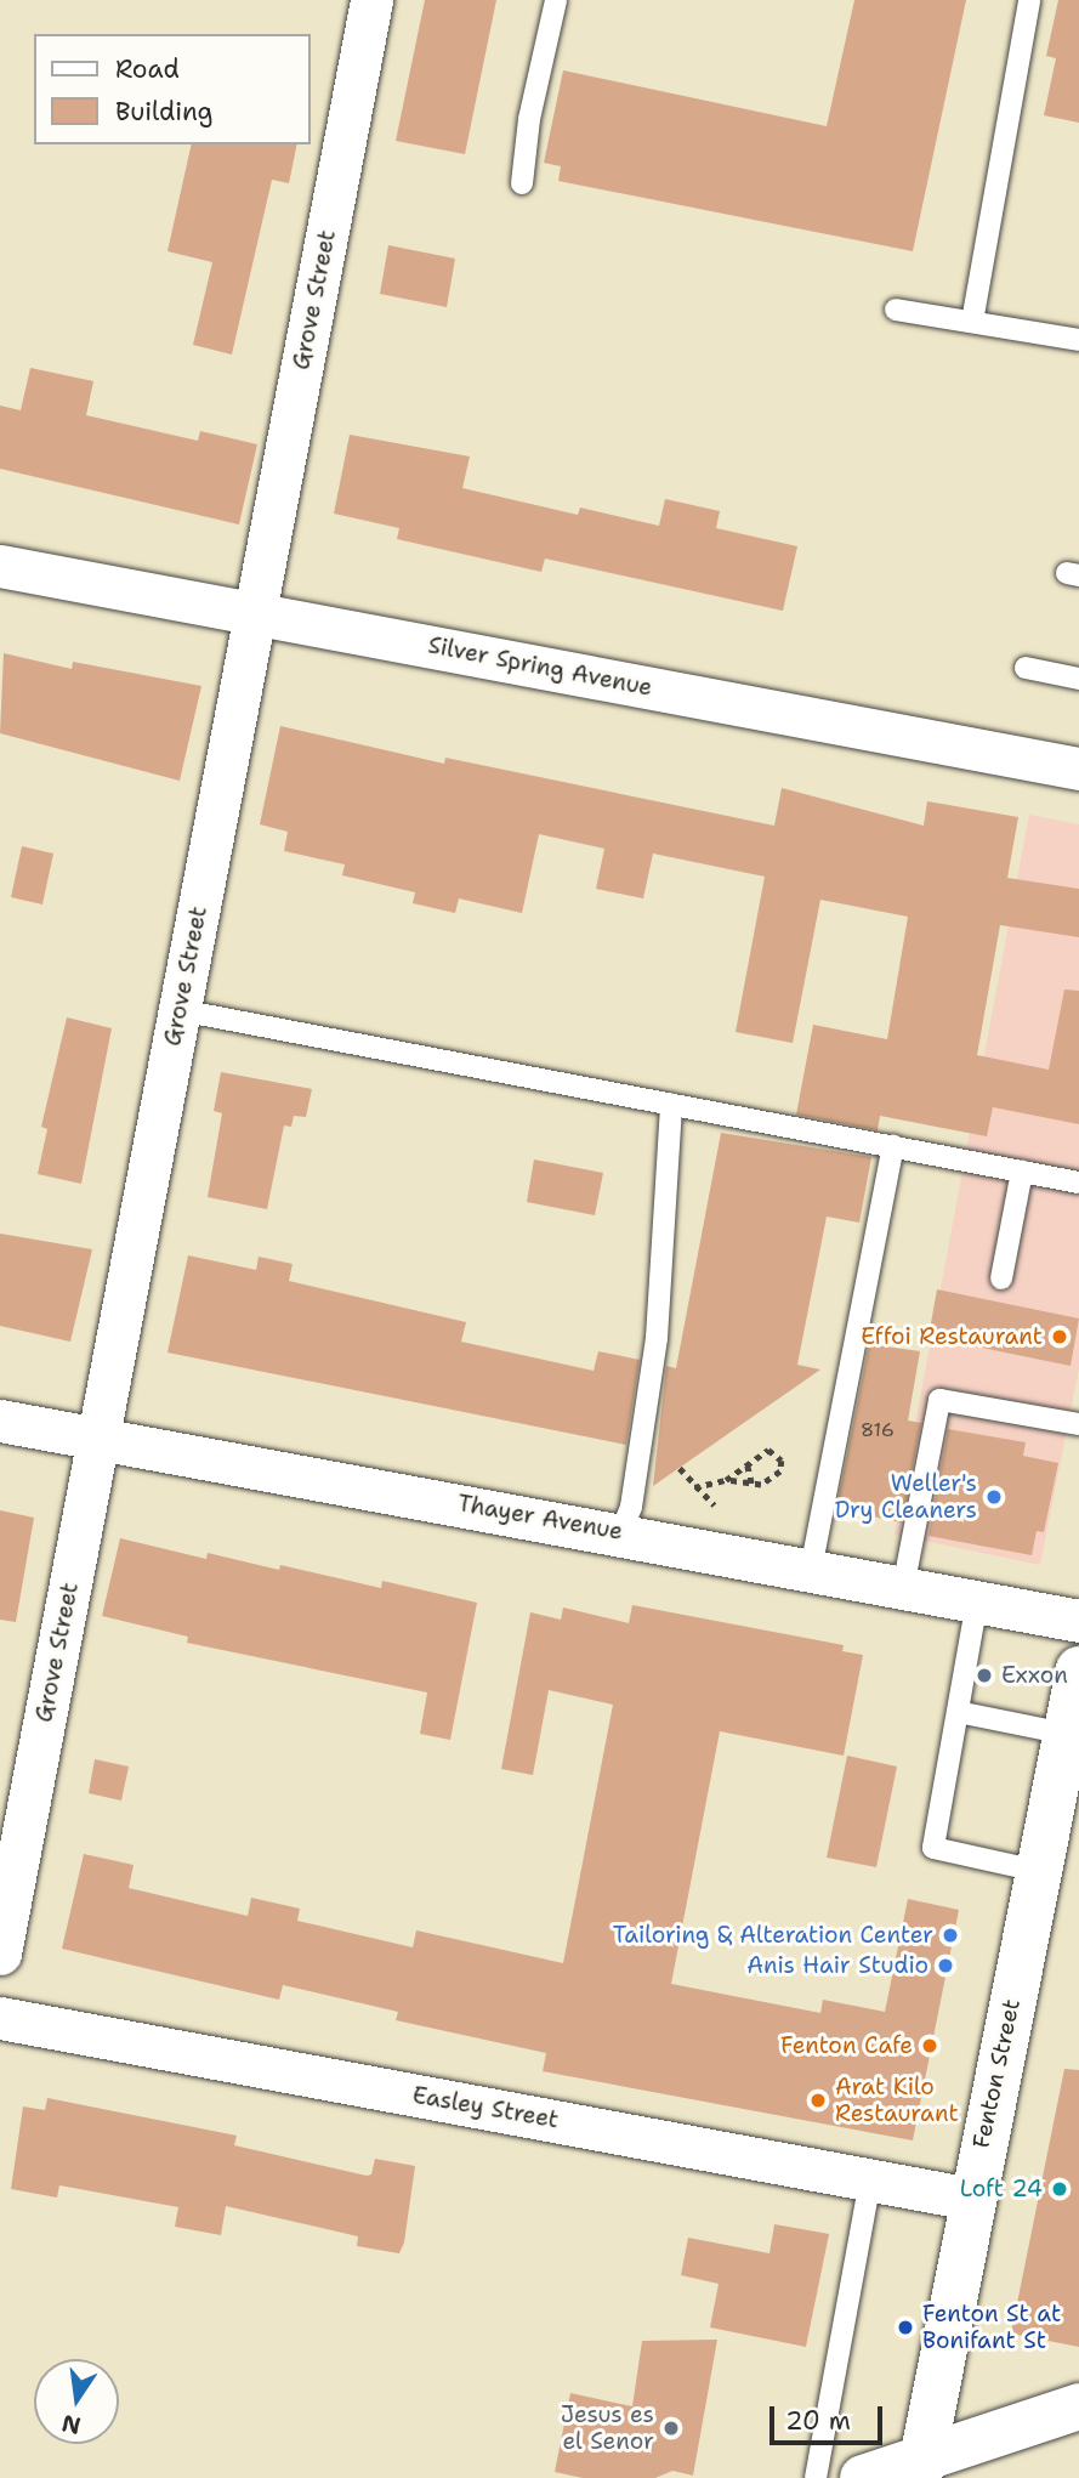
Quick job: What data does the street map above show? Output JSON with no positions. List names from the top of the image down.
{
  "streets": {
    "street": [
      "Grove Street",
      "Silver Spring Avenue",
      "Thayer Avenue",
      "Fenton Street",
      "Easley Street"
    ]
  },
  "crossings": [
    ["Grove Street", "Silver Spring Avenue"],
    ["Grove Street", "Thayer Avenue"],
    ["Fenton Street", "Easley Street"]
  ],
  "places": [
    "Effoi Restaurant",
    "Weller's Dry Cleaners",
    "Exxon",
    "Tailoring & Alteration Center",
    "Anis Hair Studio",
    "Fenton Cafe",
    "Arat Kilo Restaurant",
    "Loft 24",
    "Fenton St at Bonifant St",
    "Jesus es el Senor"
  ],
  "house_numbers": ["816"],
  "legend": ["Road", "Building"],
  "scale_bar": "20 m",
  "north": "bottom"
}
